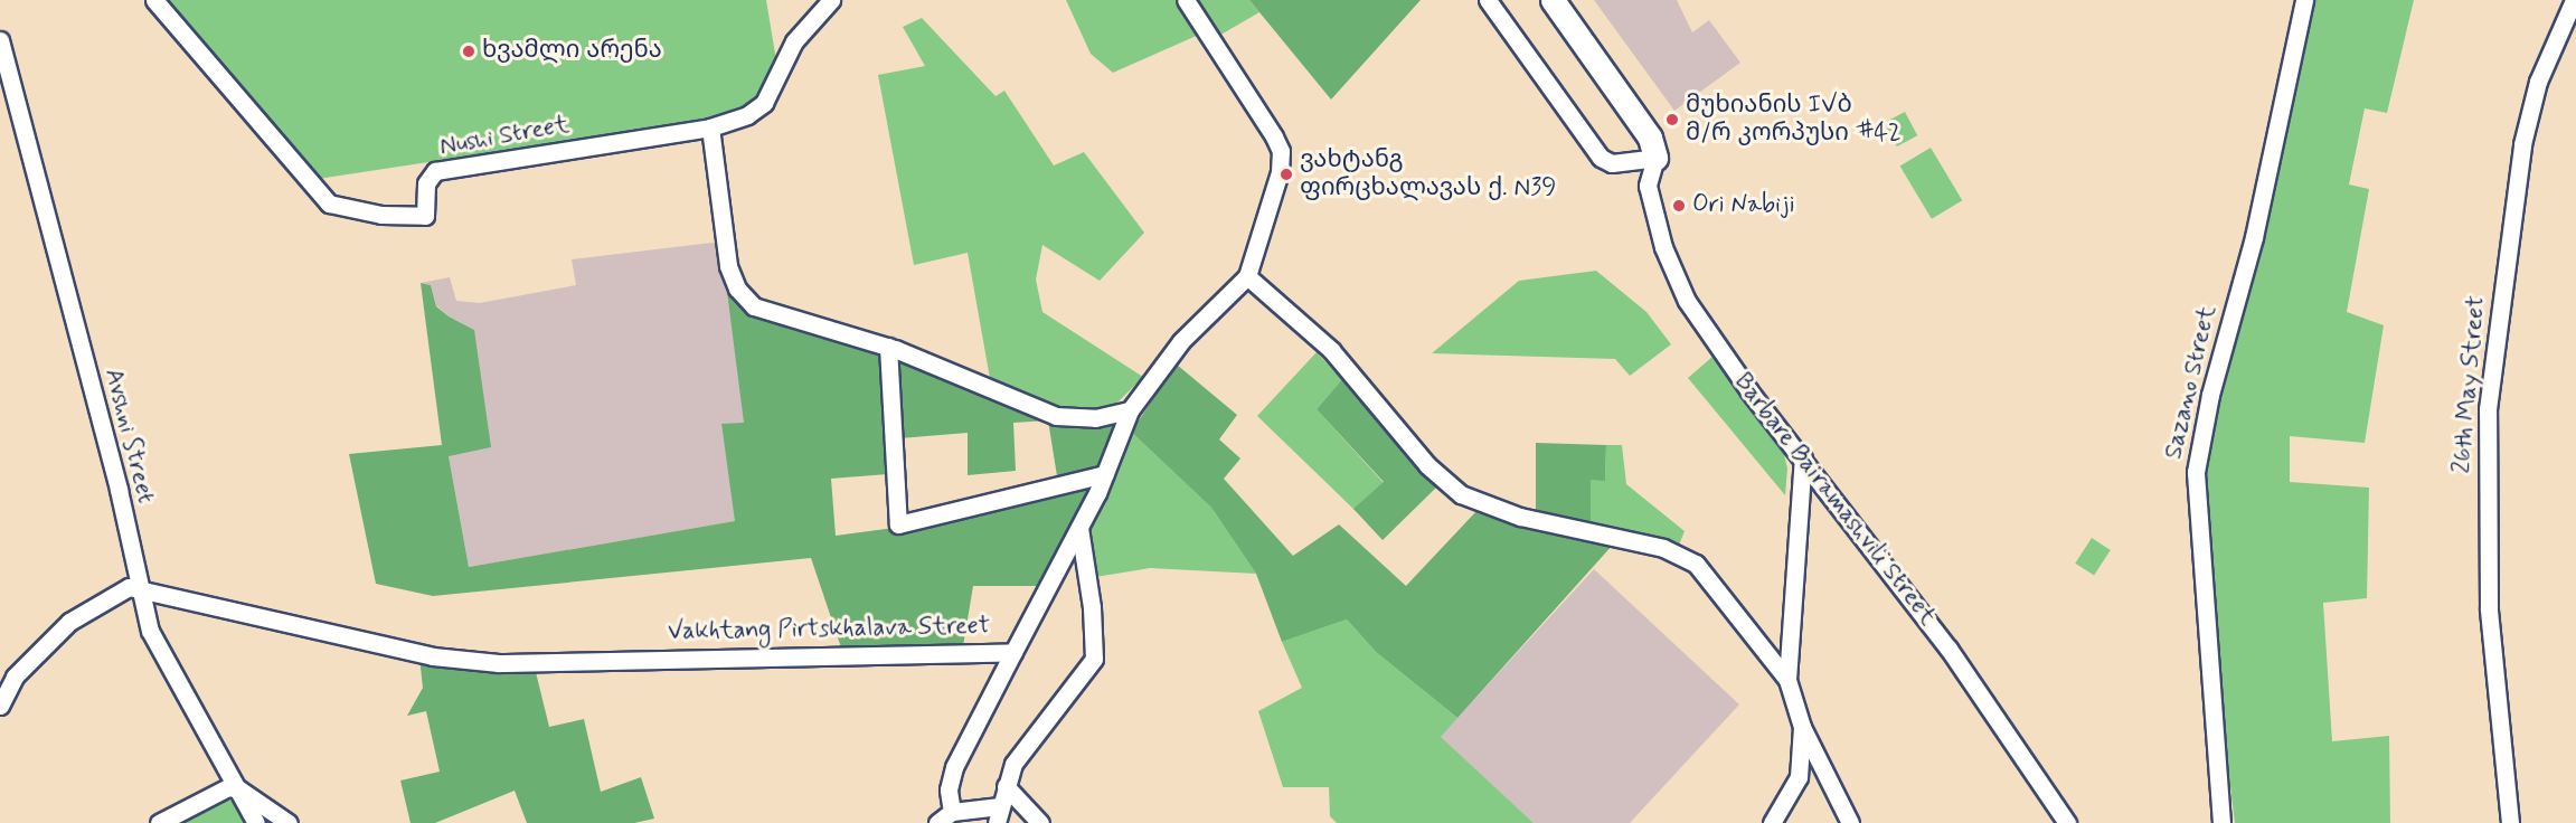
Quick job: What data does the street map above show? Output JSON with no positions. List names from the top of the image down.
{
  "streets": {
    "street": [
      "Nushi Street",
      "Sazano Street",
      "26th May Street",
      "Avshni Street",
      "Barbare Bairamashvili Street",
      "Vakhtang Pirtskhalava Street"
    ]
  },
  "crossings": [
    ["Avshni Street", "Vakhtang Pirtskhalava Street"]
  ],
  "places": [
    "ხვამლი არენა",
    "მუხიანის IVბ მ/რ კორპუსი #42",
    "ვახტანგ ფირცხალავას ქ. N39",
    "Ori Nabiji"
  ]
}
